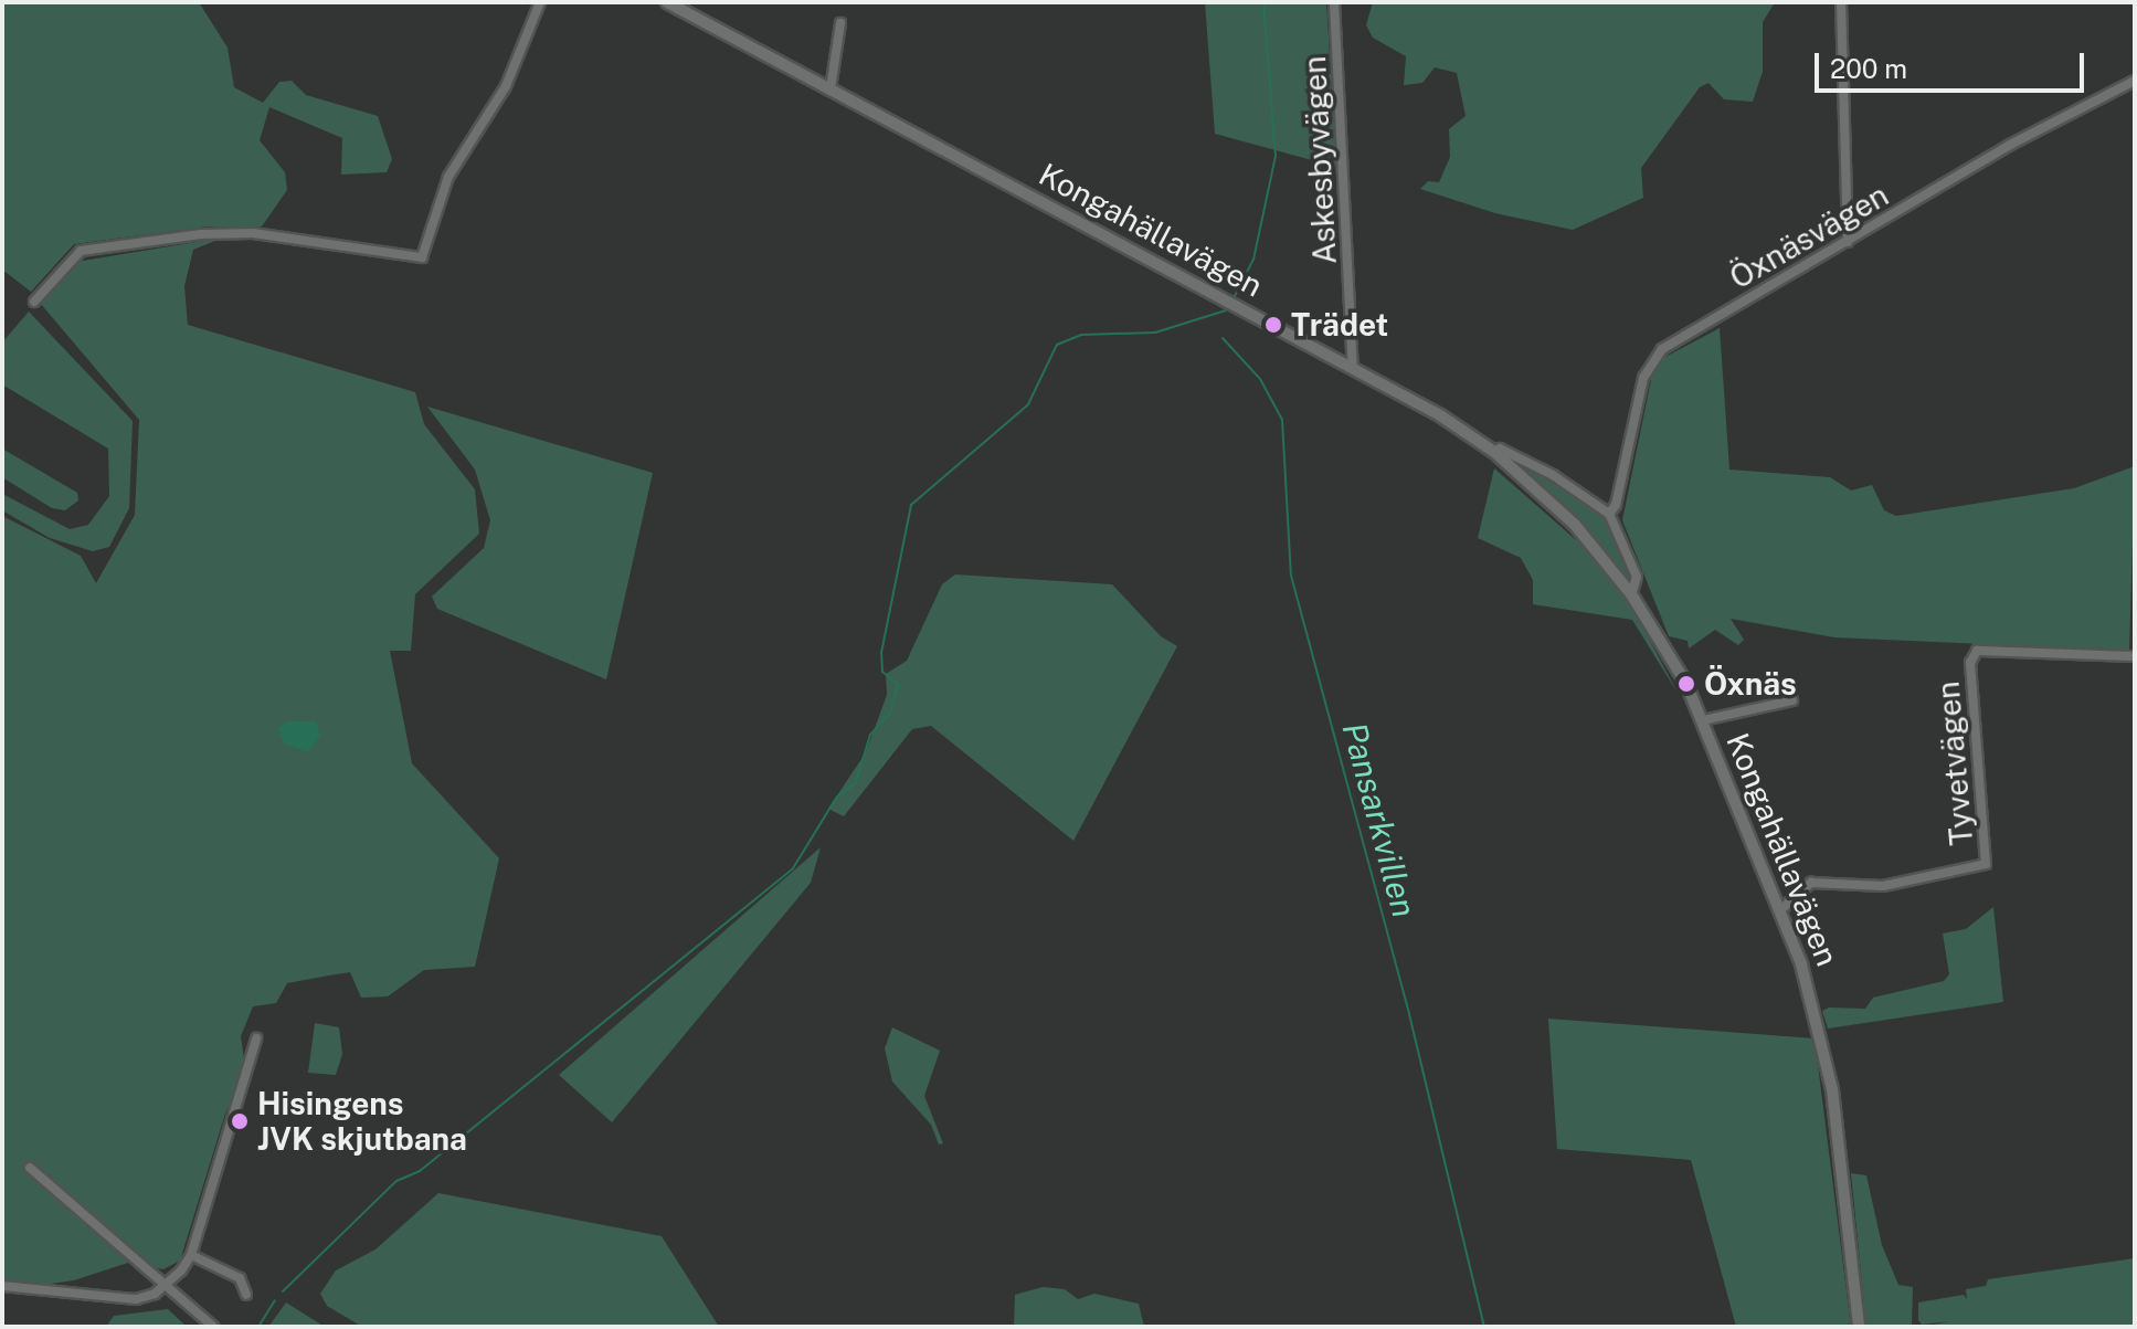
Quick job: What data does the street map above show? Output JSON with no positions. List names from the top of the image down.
{
  "streets": {
    "street": [
      "Askesbyvägen",
      "Kongahällavägen",
      "Öxnäsvägen",
      "Tyvetvägen"
    ]
  },
  "crossings": [
    ["Askesbyvägen", "Kongahällavägen"],
    ["Kongahällavägen", "Tyvetvägen"]
  ],
  "water": ["Pansarkvillen"],
  "places": ["Trädet", "Öxnäs", "Hisingens JVK skjutbana"],
  "scale_bar": "200 m"
}
